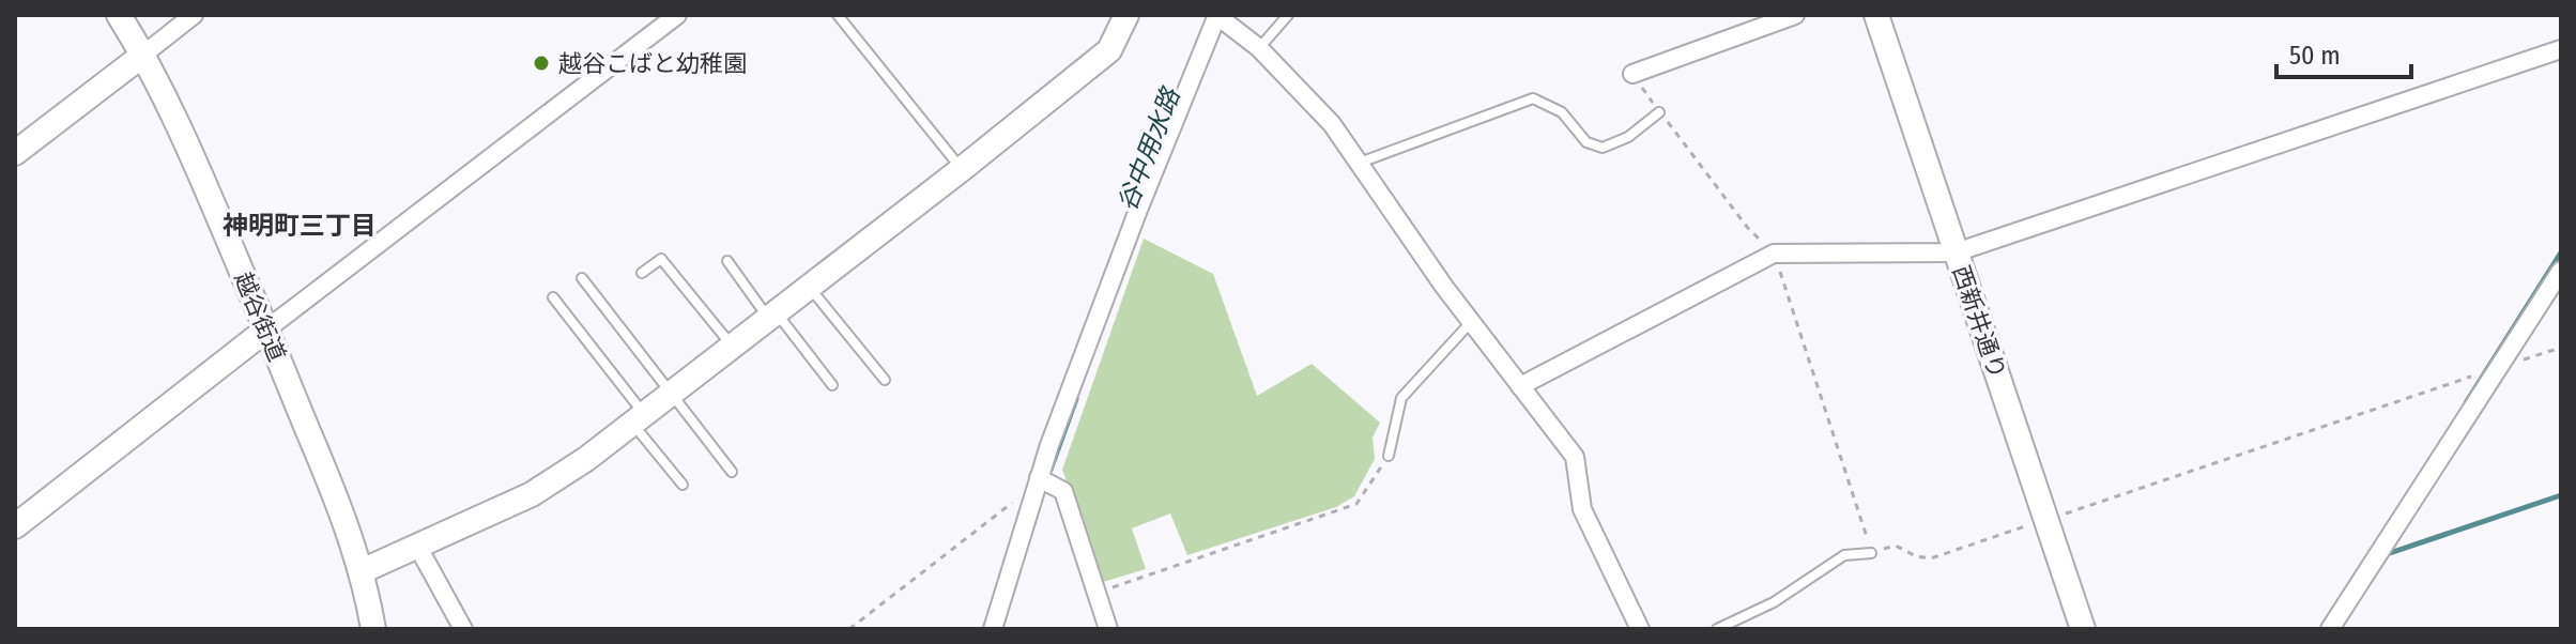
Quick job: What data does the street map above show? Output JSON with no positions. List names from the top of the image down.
{
  "streets": {
    "street": ["越谷街道", "西新井通り"]
  },
  "districts": ["神明町三丁目"],
  "water": ["谷中用水路"],
  "places": ["越谷こばと幼稚園"],
  "scale_bar": "50 m"
}
